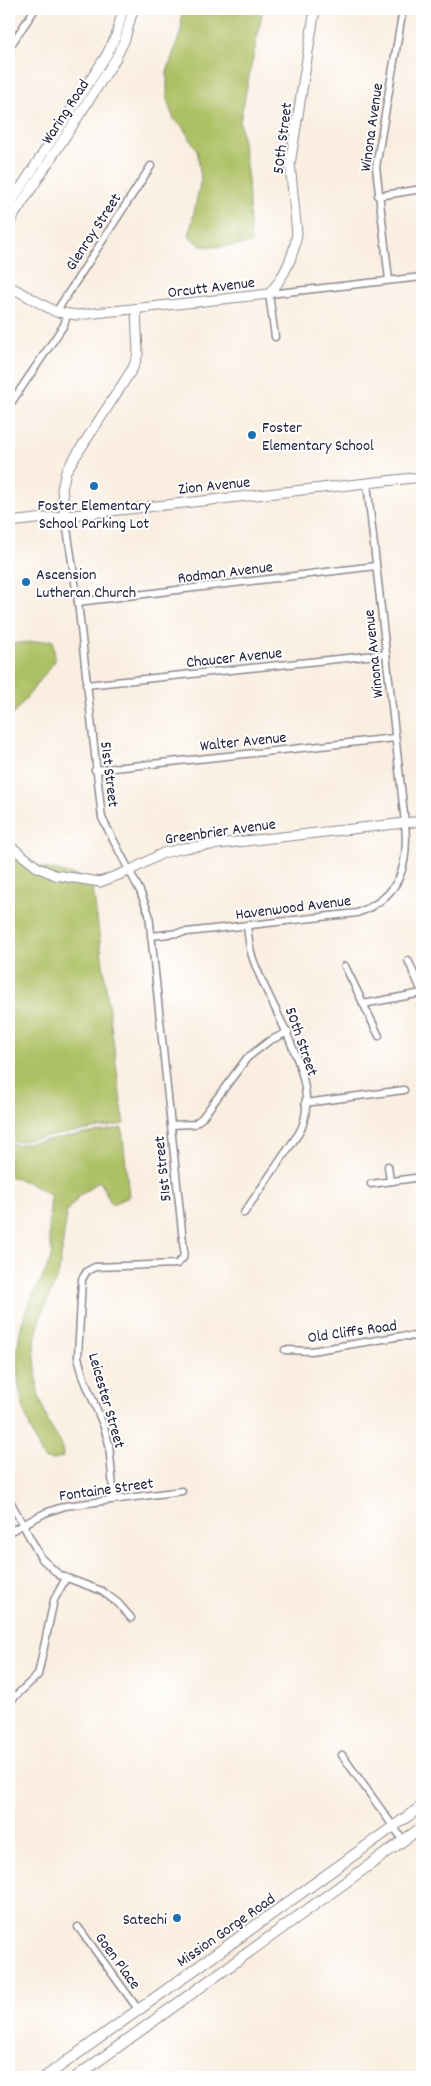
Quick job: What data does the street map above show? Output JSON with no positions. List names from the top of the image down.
{
  "streets": {
    "main road": ["Mission Gorge Road"],
    "street": [
      "Waring Road",
      "Winona Avenue",
      "50th Street",
      "Glenroy Street",
      "Orcutt Avenue",
      "Zion Avenue",
      "Rodman Avenue",
      "Chaucer Avenue",
      "Walter Avenue",
      "51st Street",
      "Greenbrier Avenue",
      "Havenwood Avenue",
      "Old Cliffs Road",
      "Leicester Street",
      "Fontaine Street",
      "Goen Place"
    ]
  },
  "crossings": [
    ["Winona Avenue", "Orcutt Avenue"],
    ["Winona Avenue", "Zion Avenue"],
    ["Winona Avenue", "Rodman Avenue"],
    ["Winona Avenue", "Chaucer Avenue"],
    ["Winona Avenue", "Walter Avenue"],
    ["Winona Avenue", "Greenbrier Avenue"],
    ["Winona Avenue", "Havenwood Avenue"],
    ["50th Street", "Orcutt Avenue"],
    ["50th Street", "Havenwood Avenue"],
    ["Glenroy Street", "Orcutt Avenue"],
    ["Orcutt Avenue", "51st Street"],
    ["Zion Avenue", "51st Street"],
    ["Rodman Avenue", "51st Street"],
    ["Chaucer Avenue", "51st Street"],
    ["Walter Avenue", "51st Street"],
    ["51st Street", "Greenbrier Avenue"],
    ["51st Street", "Havenwood Avenue"],
    ["51st Street", "Leicester Street"],
    ["Greenbrier Avenue", "Havenwood Avenue"],
    ["Leicester Street", "Fontaine Street"],
    ["Mission Gorge Road", "Goen Place"]
  ],
  "places": [
    "Foster Elementary School",
    "Foster Elementary School Parking Lot",
    "Ascension Lutheran Church",
    "Satechi"
  ]
}
